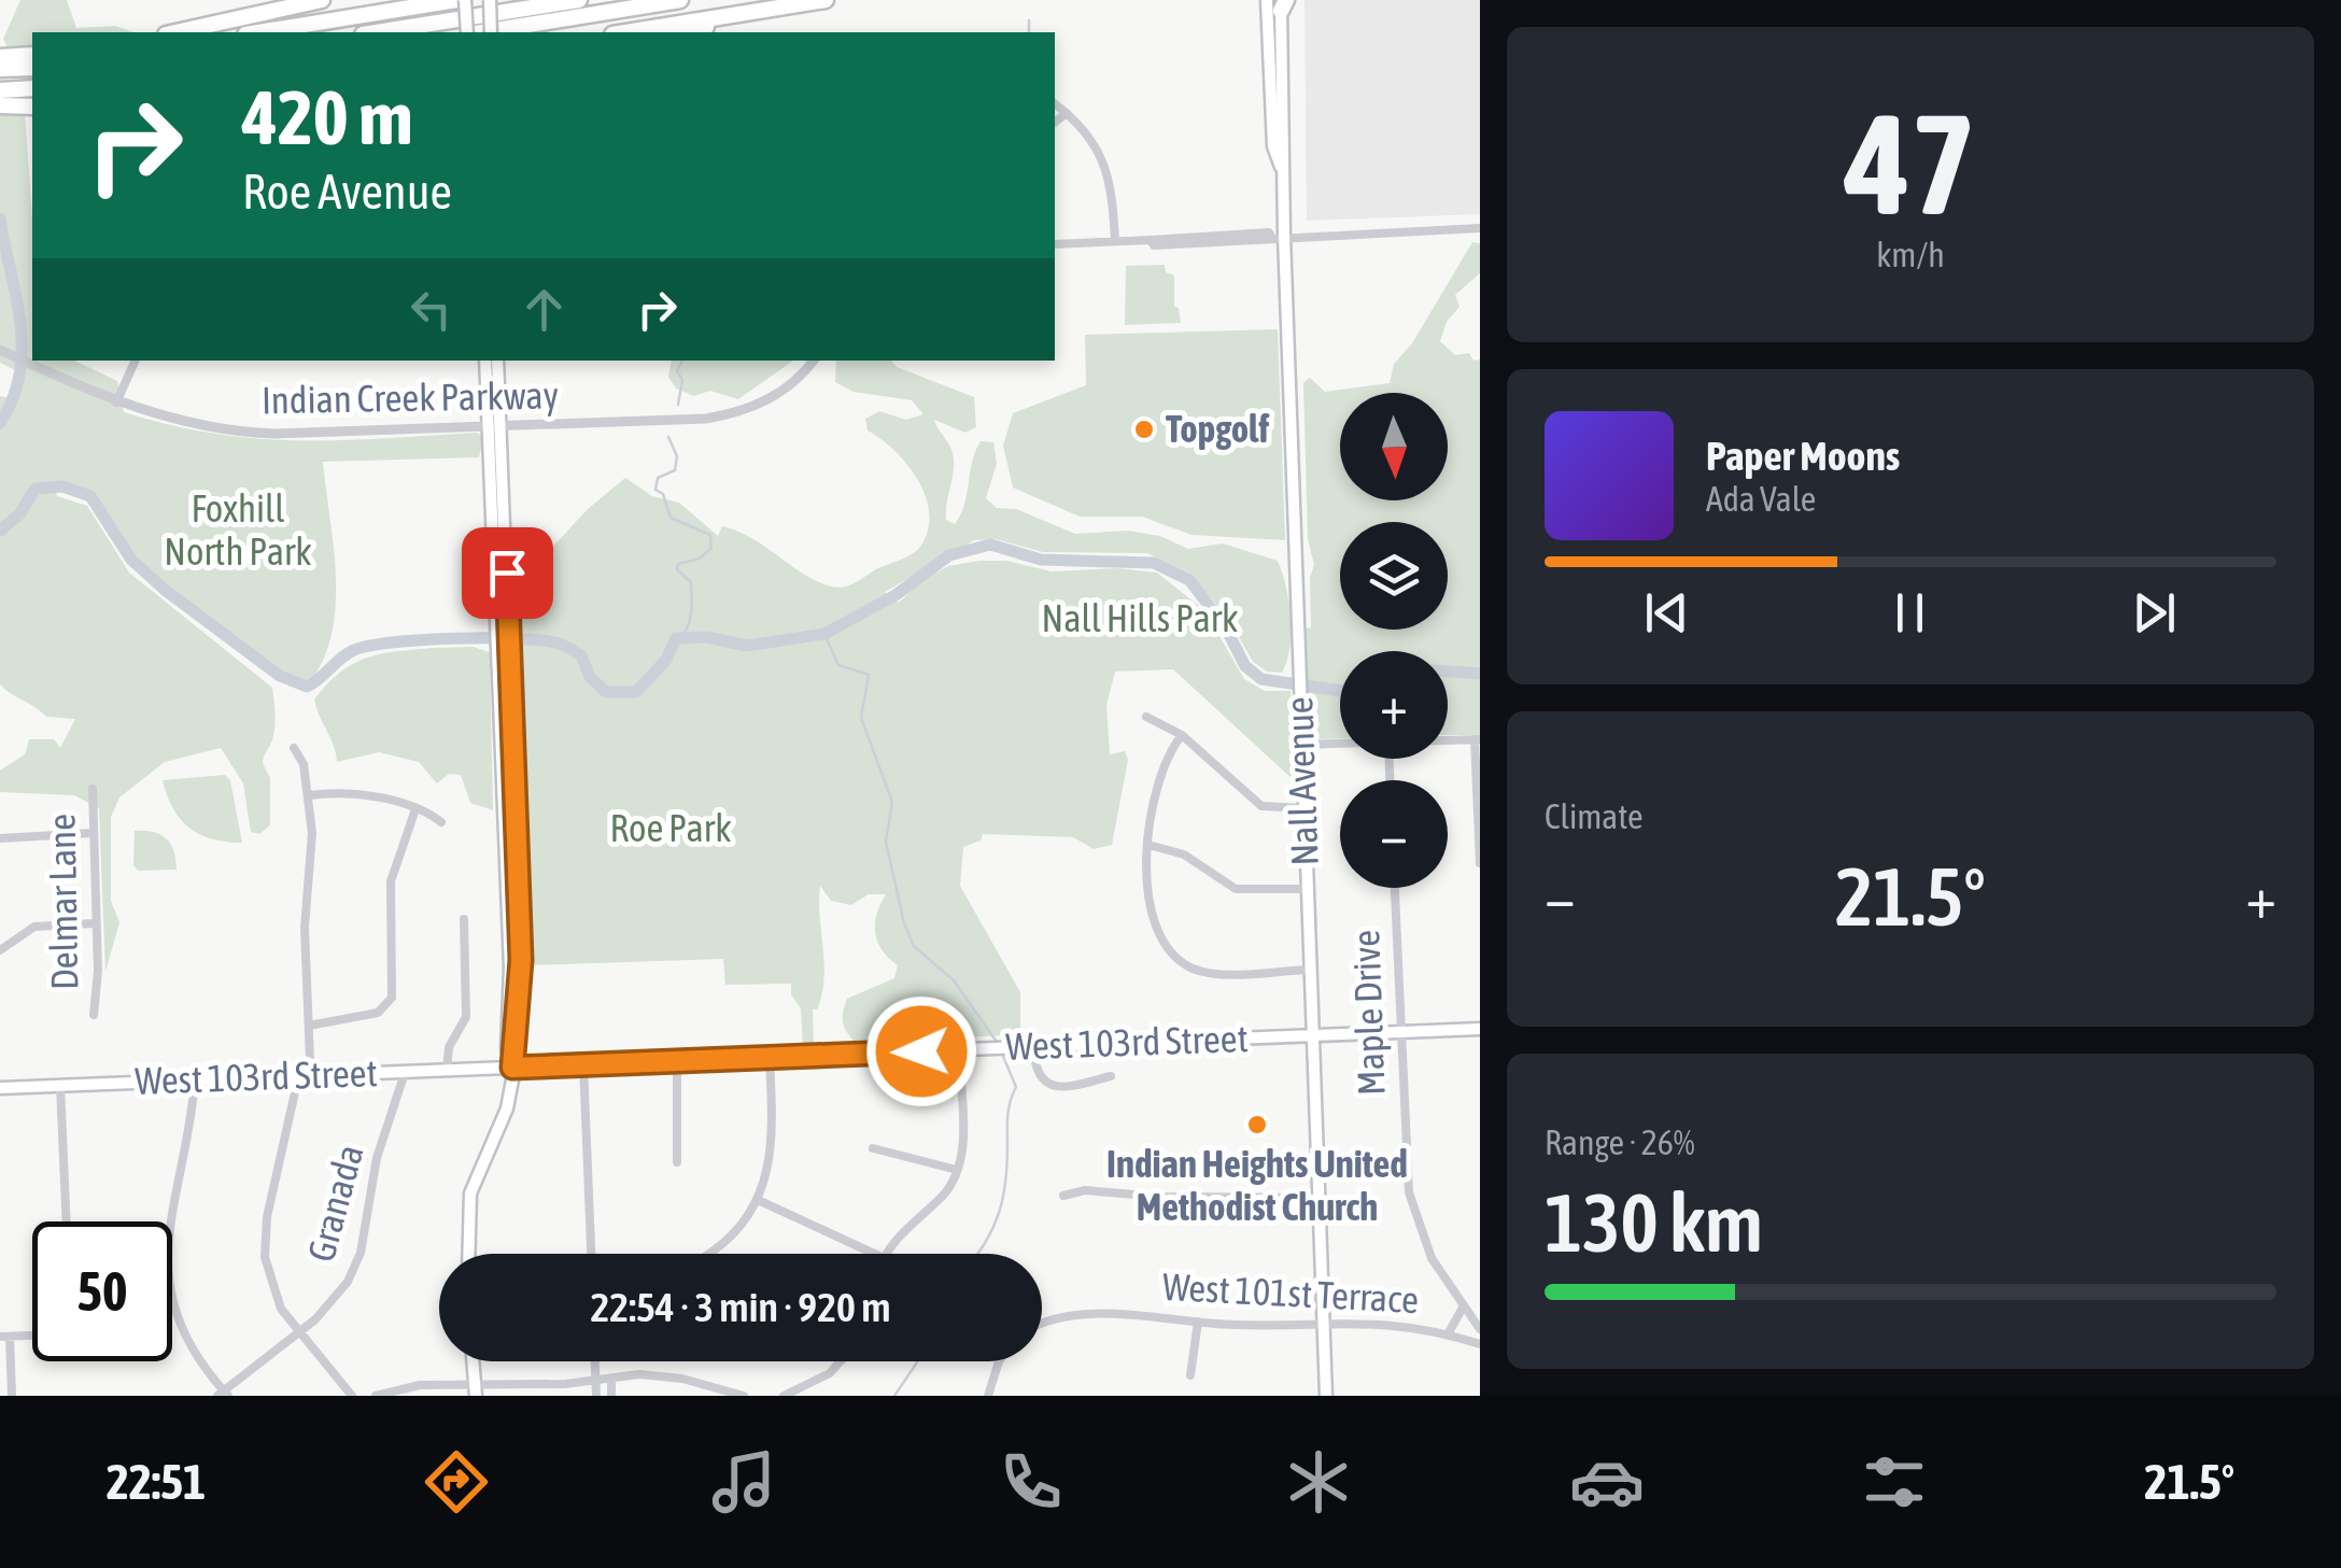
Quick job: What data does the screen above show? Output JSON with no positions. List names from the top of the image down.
{
  "streets": {
    "main road": ["Nall Avenue", "West 103rd Street"],
    "street": [
      "Indian Creek Parkway",
      "Delmar Lane",
      "Maple Drive",
      "Granada",
      "West 101st Terrace"
    ]
  },
  "crossings": [
    ["Nall Avenue", "West 103rd Street"],
    ["Nall Avenue", "West 101st Terrace"],
    ["Maple Drive", "West 103rd Street"],
    ["West 103rd Street", "Granada"]
  ],
  "parks": ["Foxhill North Park", "Nall Hills Park", "Roe Park"],
  "places": ["Topgolf", "Indian Heights United Methodist Church"],
  "north": "bottom",
  "page": {
    "tile": [
      ["47", "km/h"],
      "Climate",
      ["Range · 26%", "130 km"]
    ],
    "turn": ["420 m", "Roe Avenue"],
    "map_buttons": ["+", "−"],
    "song": ["Paper Moons", "Ada Vale"],
    "heat": ["−", "21.5°", "+"],
    "limit": "50",
    "trip": "22:54 · 3 min · 920 m",
    "tabs": ["22:51", "21.5°"]
  }
}
